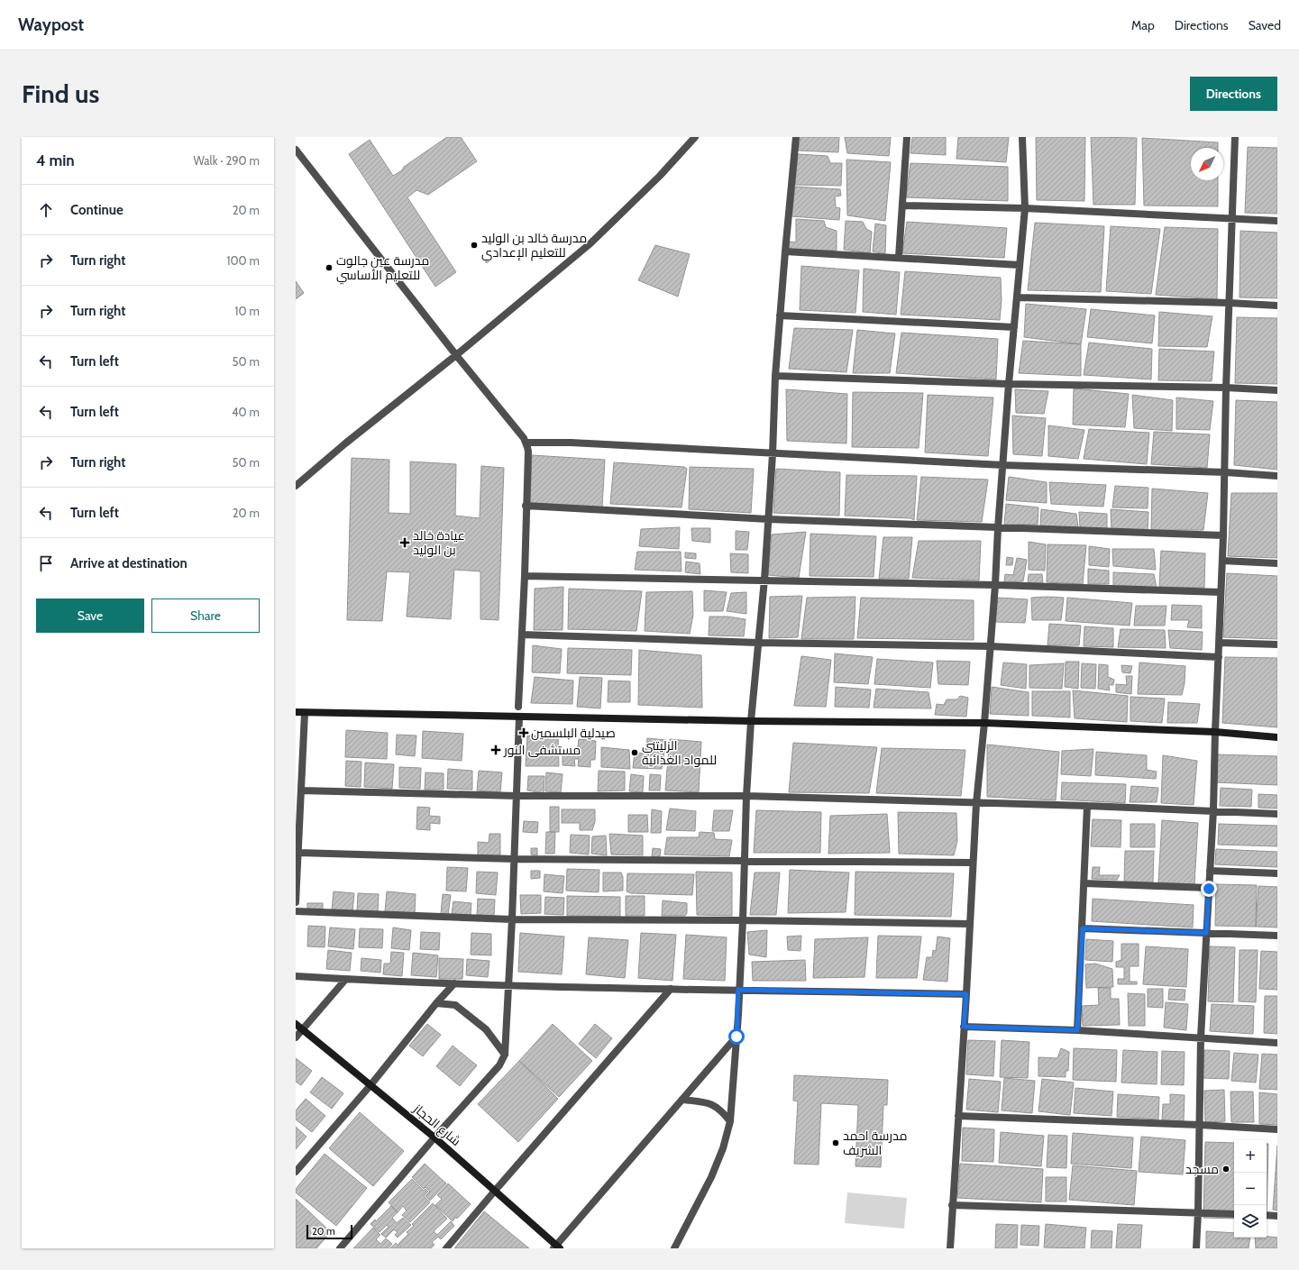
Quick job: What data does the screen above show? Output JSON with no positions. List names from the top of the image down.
{
  "streets": {
    "street": ["شارع الحجاز"]
  },
  "places": {
    "other": [
      "مدرسة خالد بن الوليد للتعليم الإعدادي",
      "مدرسة عين جالوت للتعليم الأساسي",
      "الزليتني للمواد الغذائية",
      "مدرسة احمد الشريف",
      "مسجد"
    ],
    "health": ["عيادة خالد بن الوليد", "صيدلية البلسمين", "مستشفى النور"]
  },
  "scale_bar": "20 m",
  "north": "bottom left",
  "page": {
    "header": "Waypost",
    "nav": ["Map", "Directions", "Saved"],
    "buttons": [
      "Directions",
      ["Save", "Share"]
    ],
    "title": "Find us",
    "heading": ["4 min", "Walk · 290 m"],
    "list": [
      ["Continue", "20 m"],
      ["Turn right", "100 m"],
      ["Turn right", "10 m"],
      ["Turn left", "50 m"],
      ["Turn left", "40 m"],
      ["Turn right", "50 m"],
      ["Turn left", "20 m"],
      "Arrive at destination"
    ],
    "map_buttons": ["+", "−"],
    "scale": "20 m"
  }
}
